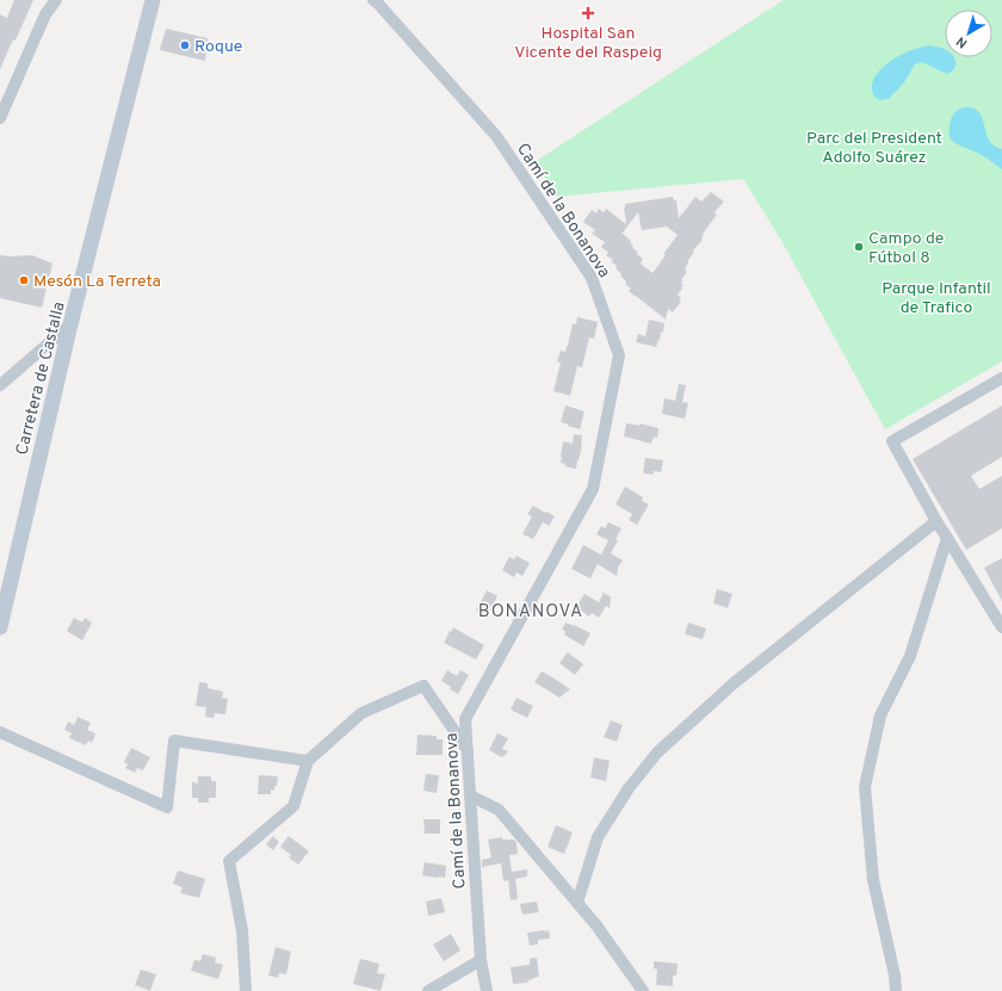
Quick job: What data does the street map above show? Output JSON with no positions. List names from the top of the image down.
{
  "streets": {
    "main road": ["Carretera de Castalla"],
    "street": ["Camí de la Bonanova"]
  },
  "districts": ["BONANOVA"],
  "parks": ["Parc del President Adolfo Suárez", "Parque Infantil de Trafico"],
  "places": {
    "health": ["Hospital San Vicente del Raspeig"],
    "other": ["Roque", "Campo de Fútbol 8", "Mesón La Terreta"]
  },
  "north": "bottom left"
}
